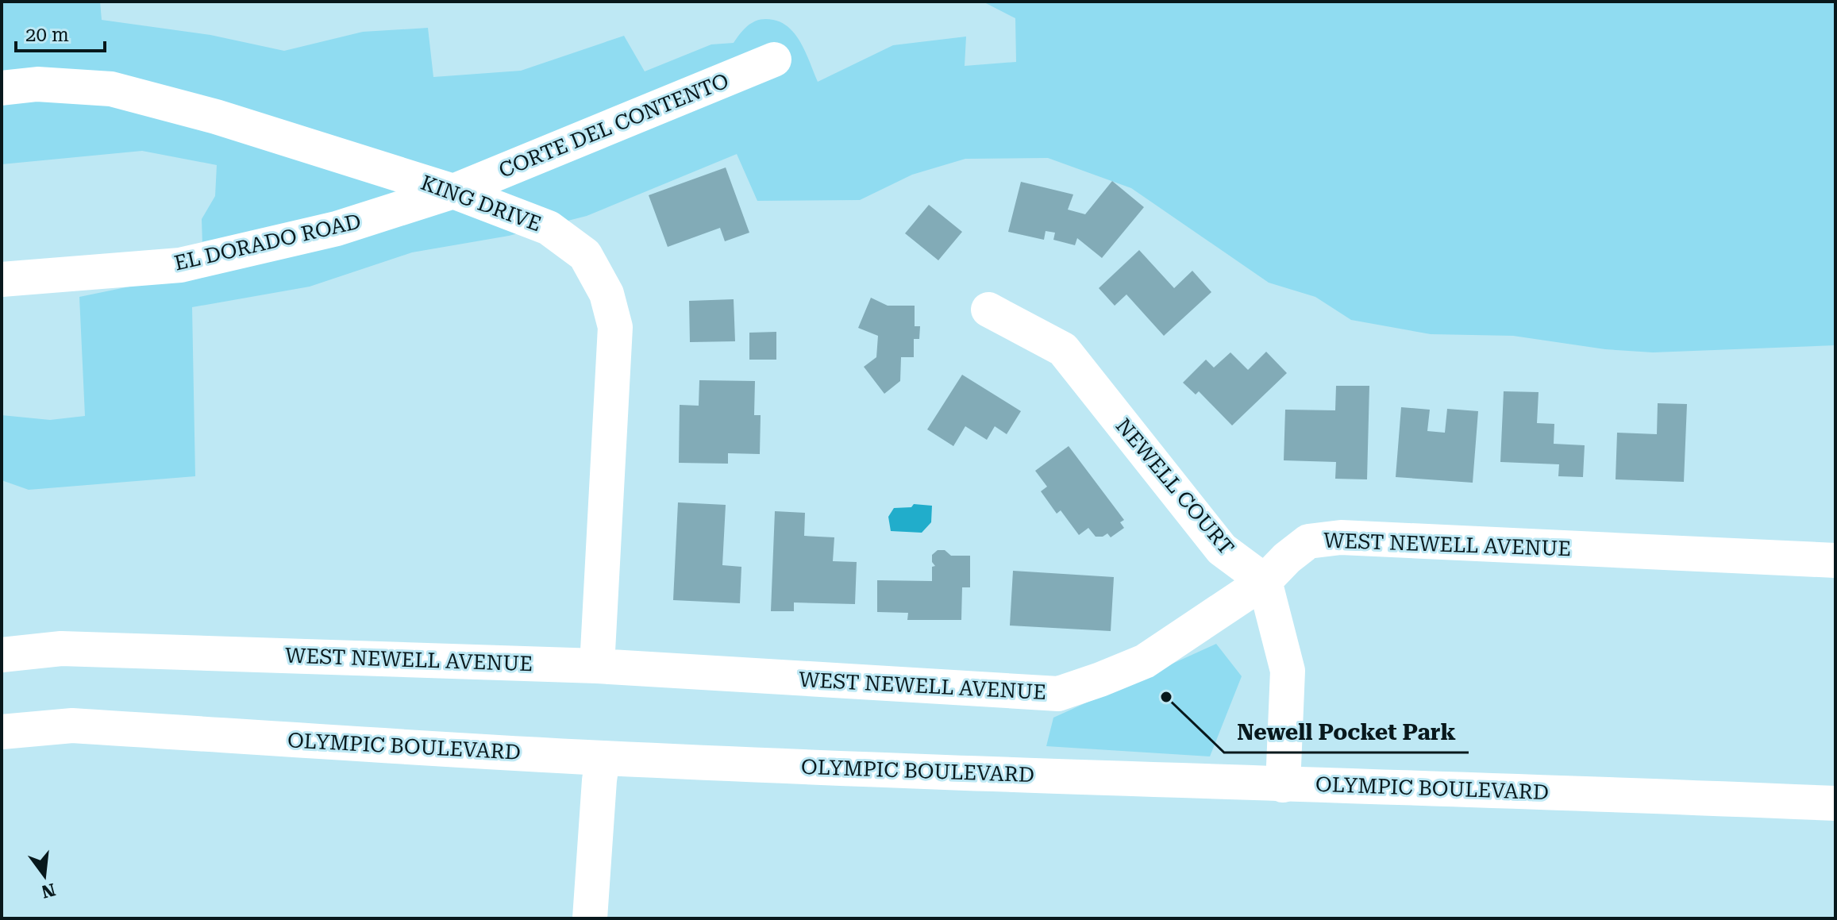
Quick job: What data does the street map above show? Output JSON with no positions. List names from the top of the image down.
{
  "streets": {
    "street": [
      "CORTE DEL CONTENTO",
      "KING DRIVE",
      "EL DORADO ROAD",
      "NEWELL COURT",
      "WEST NEWELL AVENUE",
      "OLYMPIC BOULEVARD"
    ]
  },
  "crossings": [
    ["CORTE DEL CONTENTO", "KING DRIVE"],
    ["CORTE DEL CONTENTO", "EL DORADO ROAD"],
    ["KING DRIVE", "EL DORADO ROAD"],
    ["KING DRIVE", "WEST NEWELL AVENUE"],
    ["NEWELL COURT", "WEST NEWELL AVENUE"]
  ],
  "places": ["Newell Pocket Park"],
  "scale_bar": "20 m",
  "north": "bottom"
}
